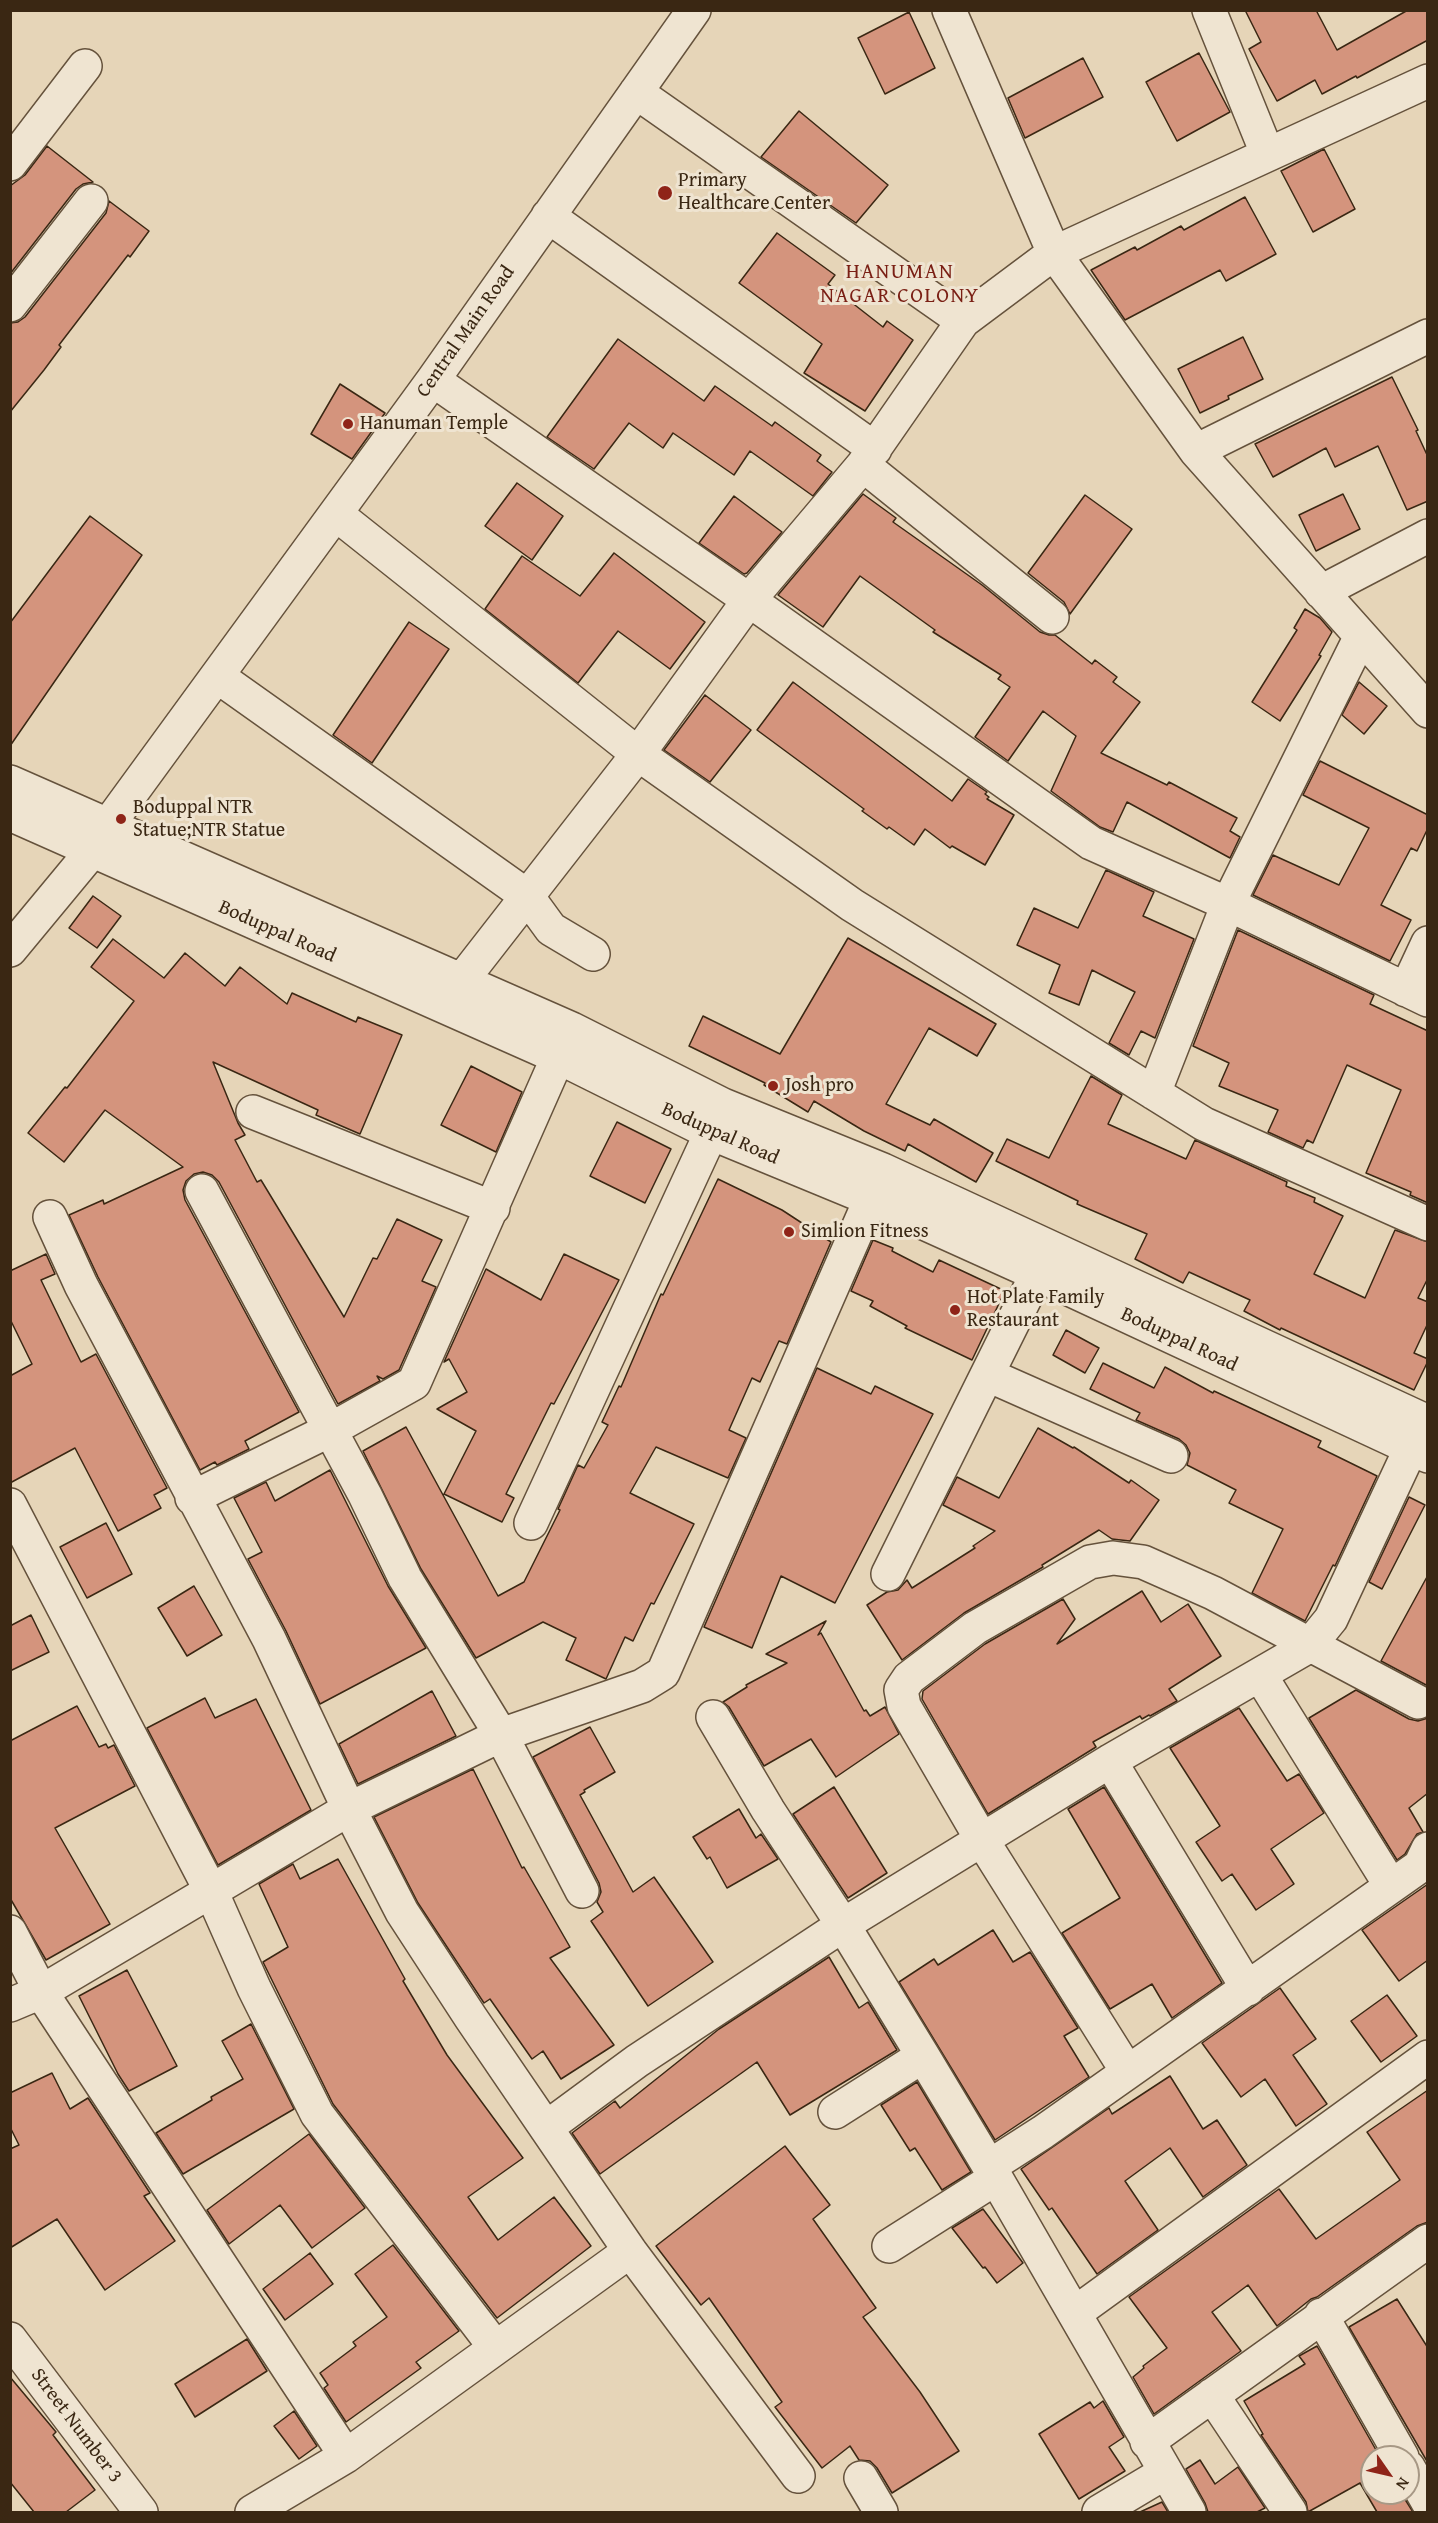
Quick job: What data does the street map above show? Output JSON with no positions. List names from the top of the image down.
{
  "streets": {
    "street": ["Central Main Road", "Boduppal Road", "Street Number 3"]
  },
  "crossings": [
    ["Central Main Road", "Boduppal Road"]
  ],
  "districts": ["HANUMAN NAGAR COLONY"],
  "places": [
    "Primary Healthcare Center",
    "Hanuman Temple",
    "Boduppal NTR Statue;NTR Statue",
    "Josh pro",
    "Simlion Fitness",
    "Hot Plate Family Restaurant"
  ],
  "north": "bottom right"
}
